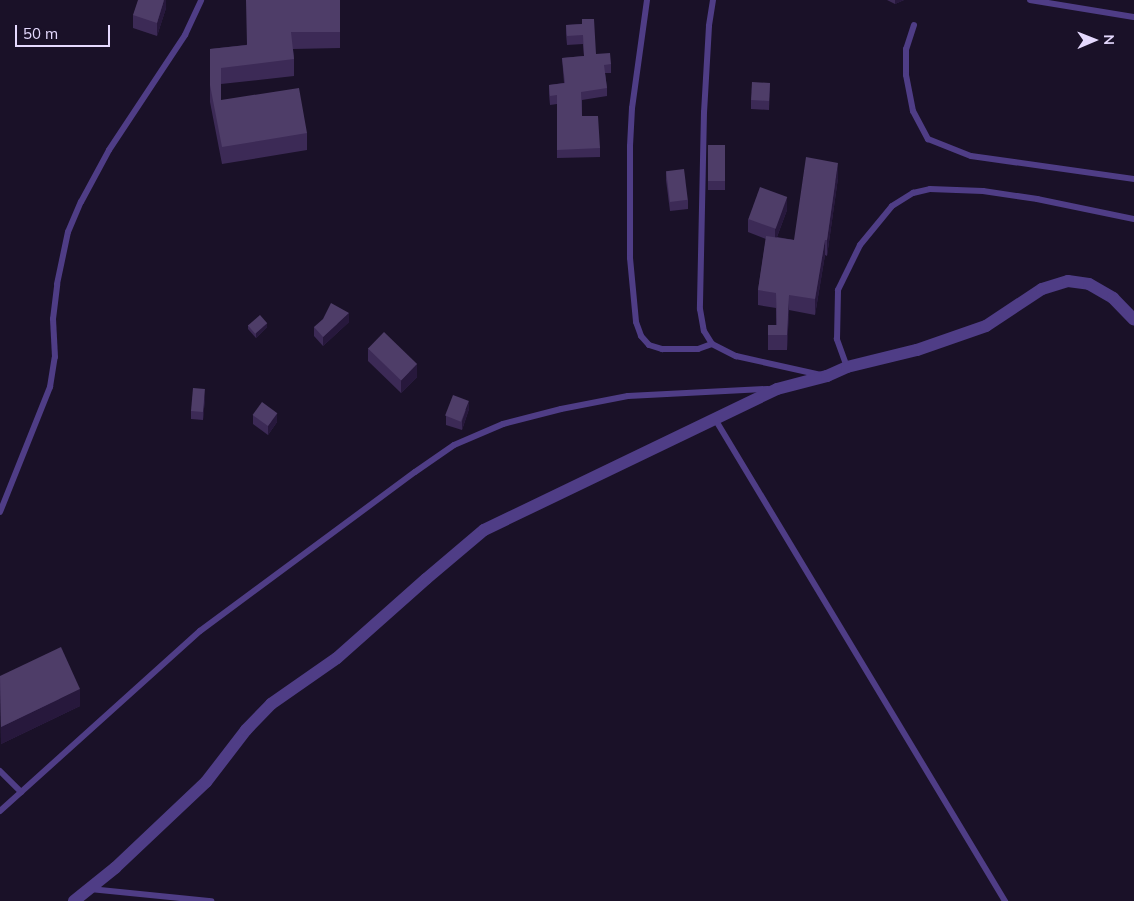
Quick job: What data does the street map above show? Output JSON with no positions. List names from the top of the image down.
{
  "scale_bar": "50 m",
  "north": "right"
}
